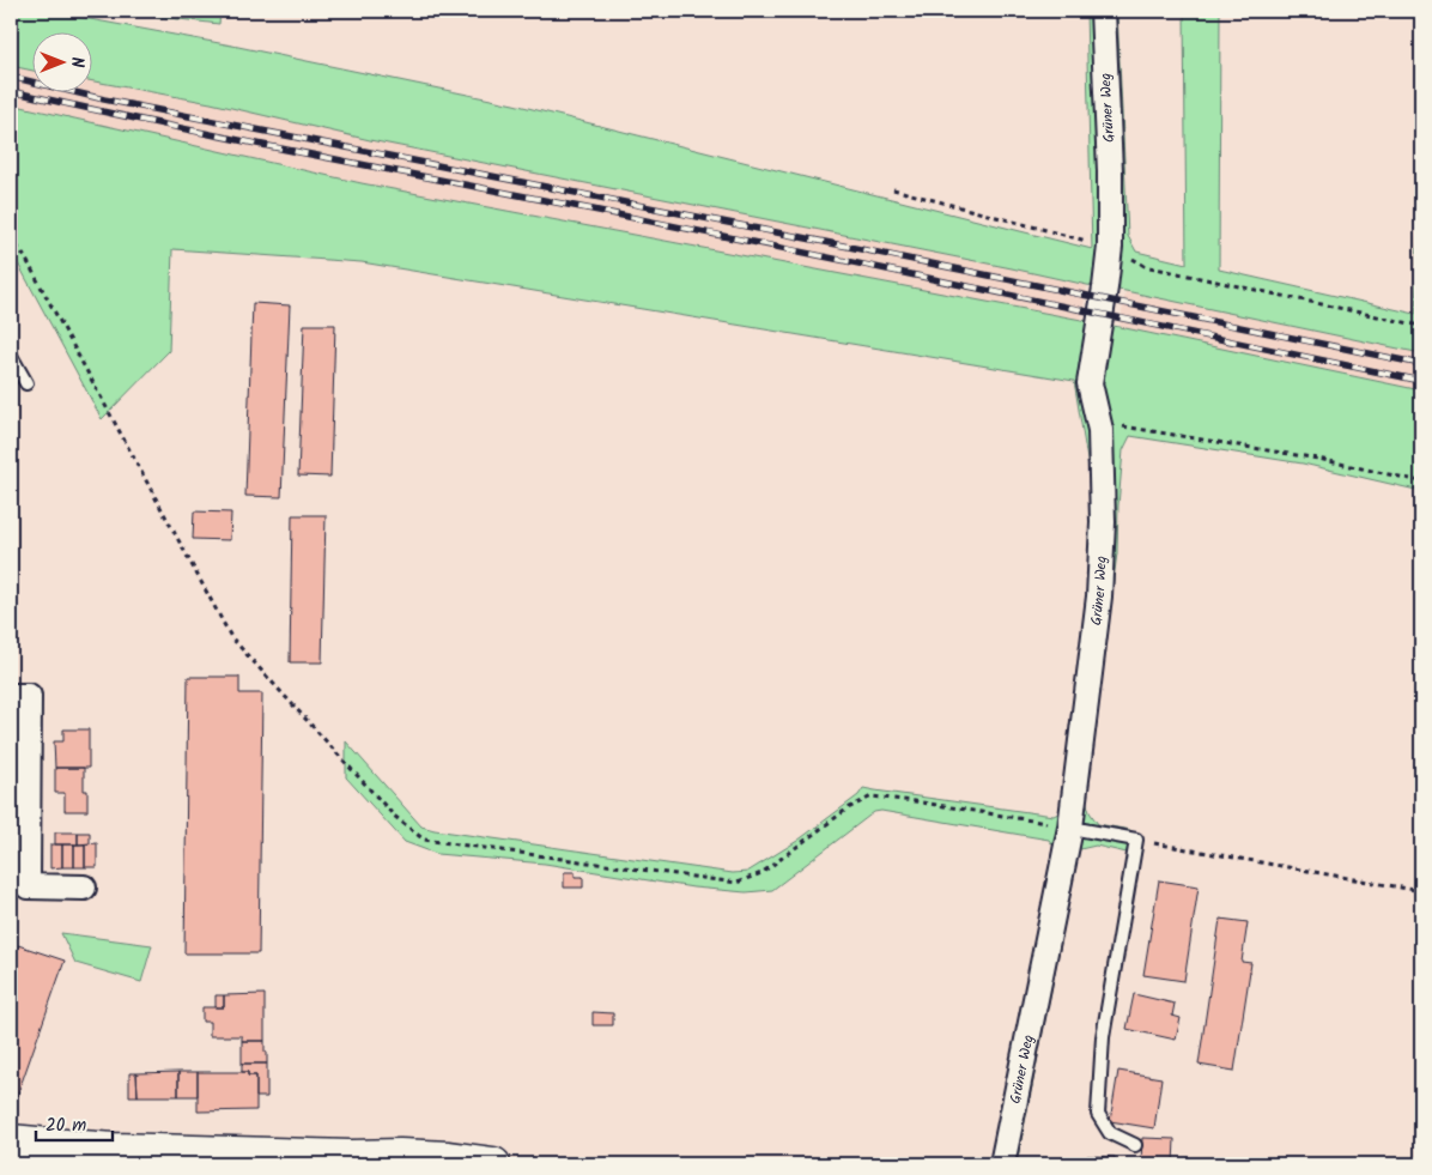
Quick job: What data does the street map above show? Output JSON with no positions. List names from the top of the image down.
{
  "streets": {
    "street": ["Grüner Weg"]
  },
  "scale_bar": "20 m",
  "north": "right"
}
